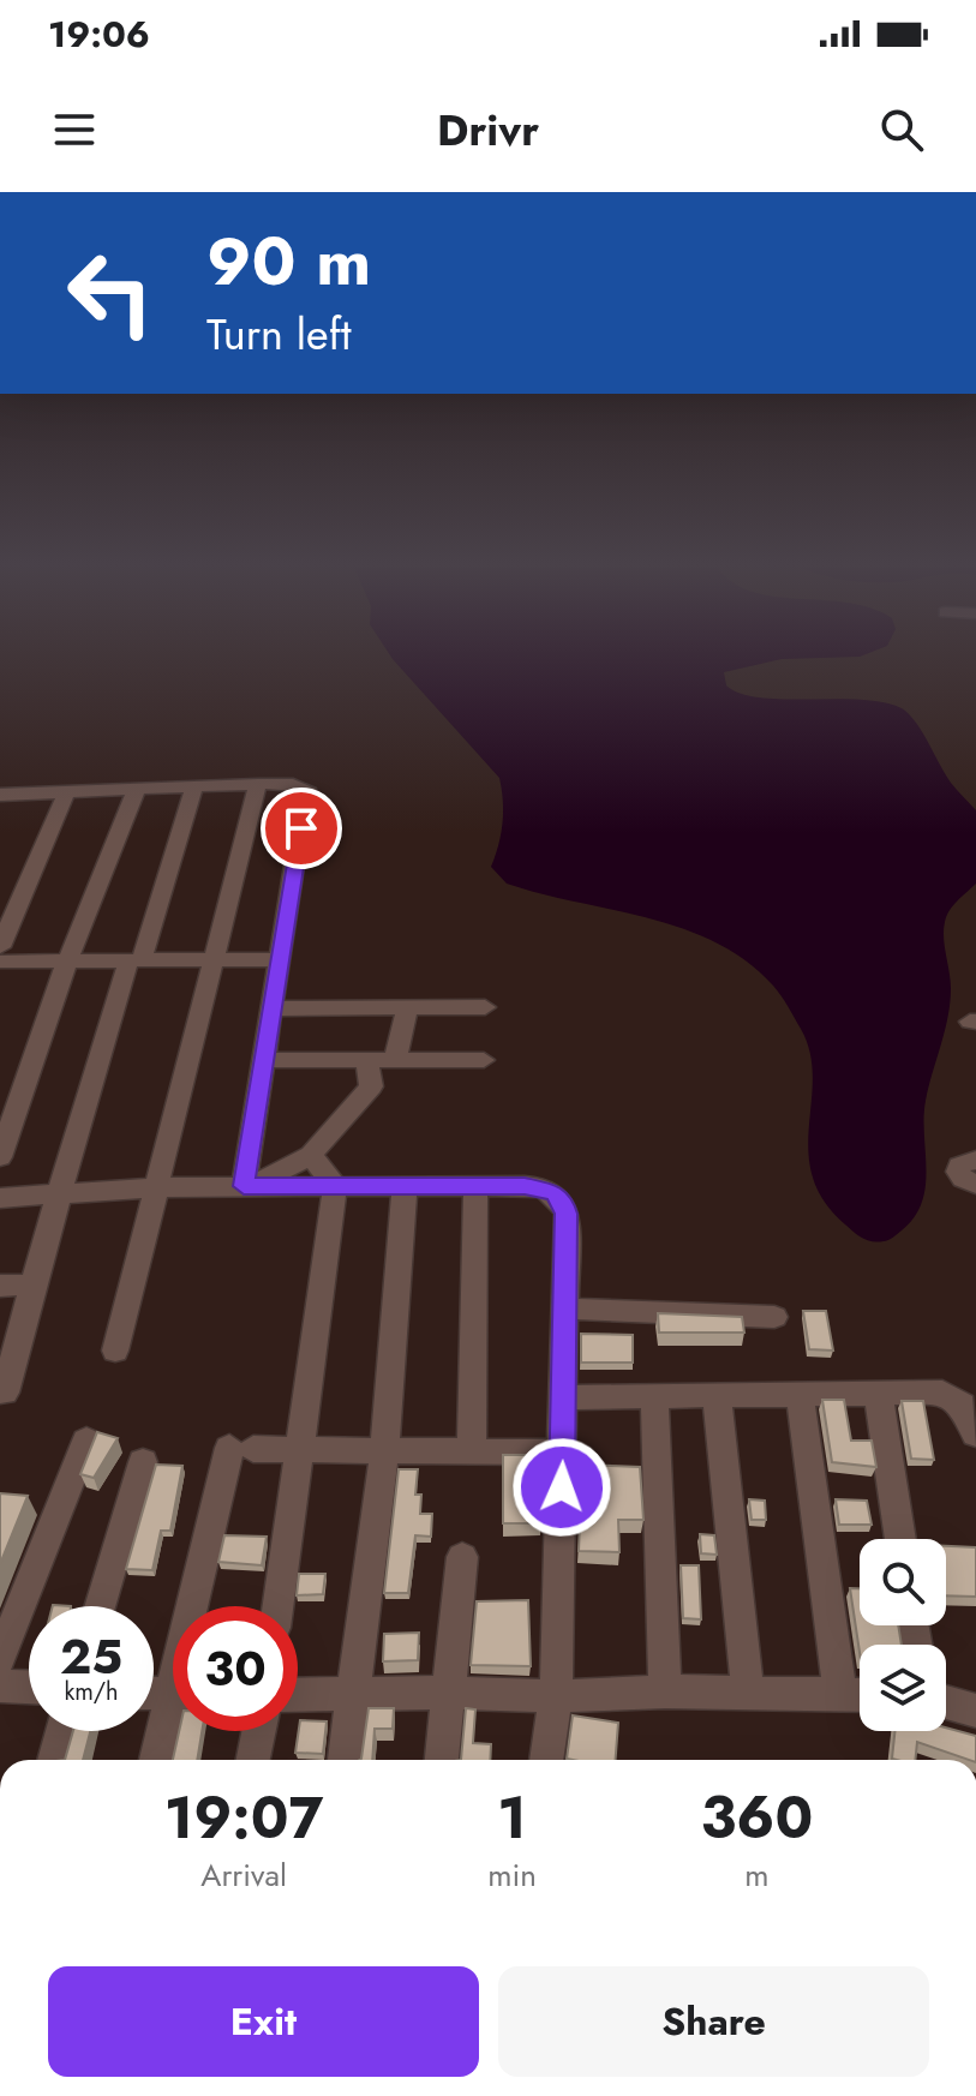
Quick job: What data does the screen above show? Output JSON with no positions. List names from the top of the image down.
{
  "page": {
    "status": "19:06",
    "header": "Drivr",
    "turn": ["90 m", "Turn left"],
    "speed": "25 km/h",
    "limit": "30",
    "eta": [
      "19:07",
      "Arrival",
      "1",
      "min",
      "360",
      "m"
    ],
    "buttons": ["Exit", "Share"]
  }
}
